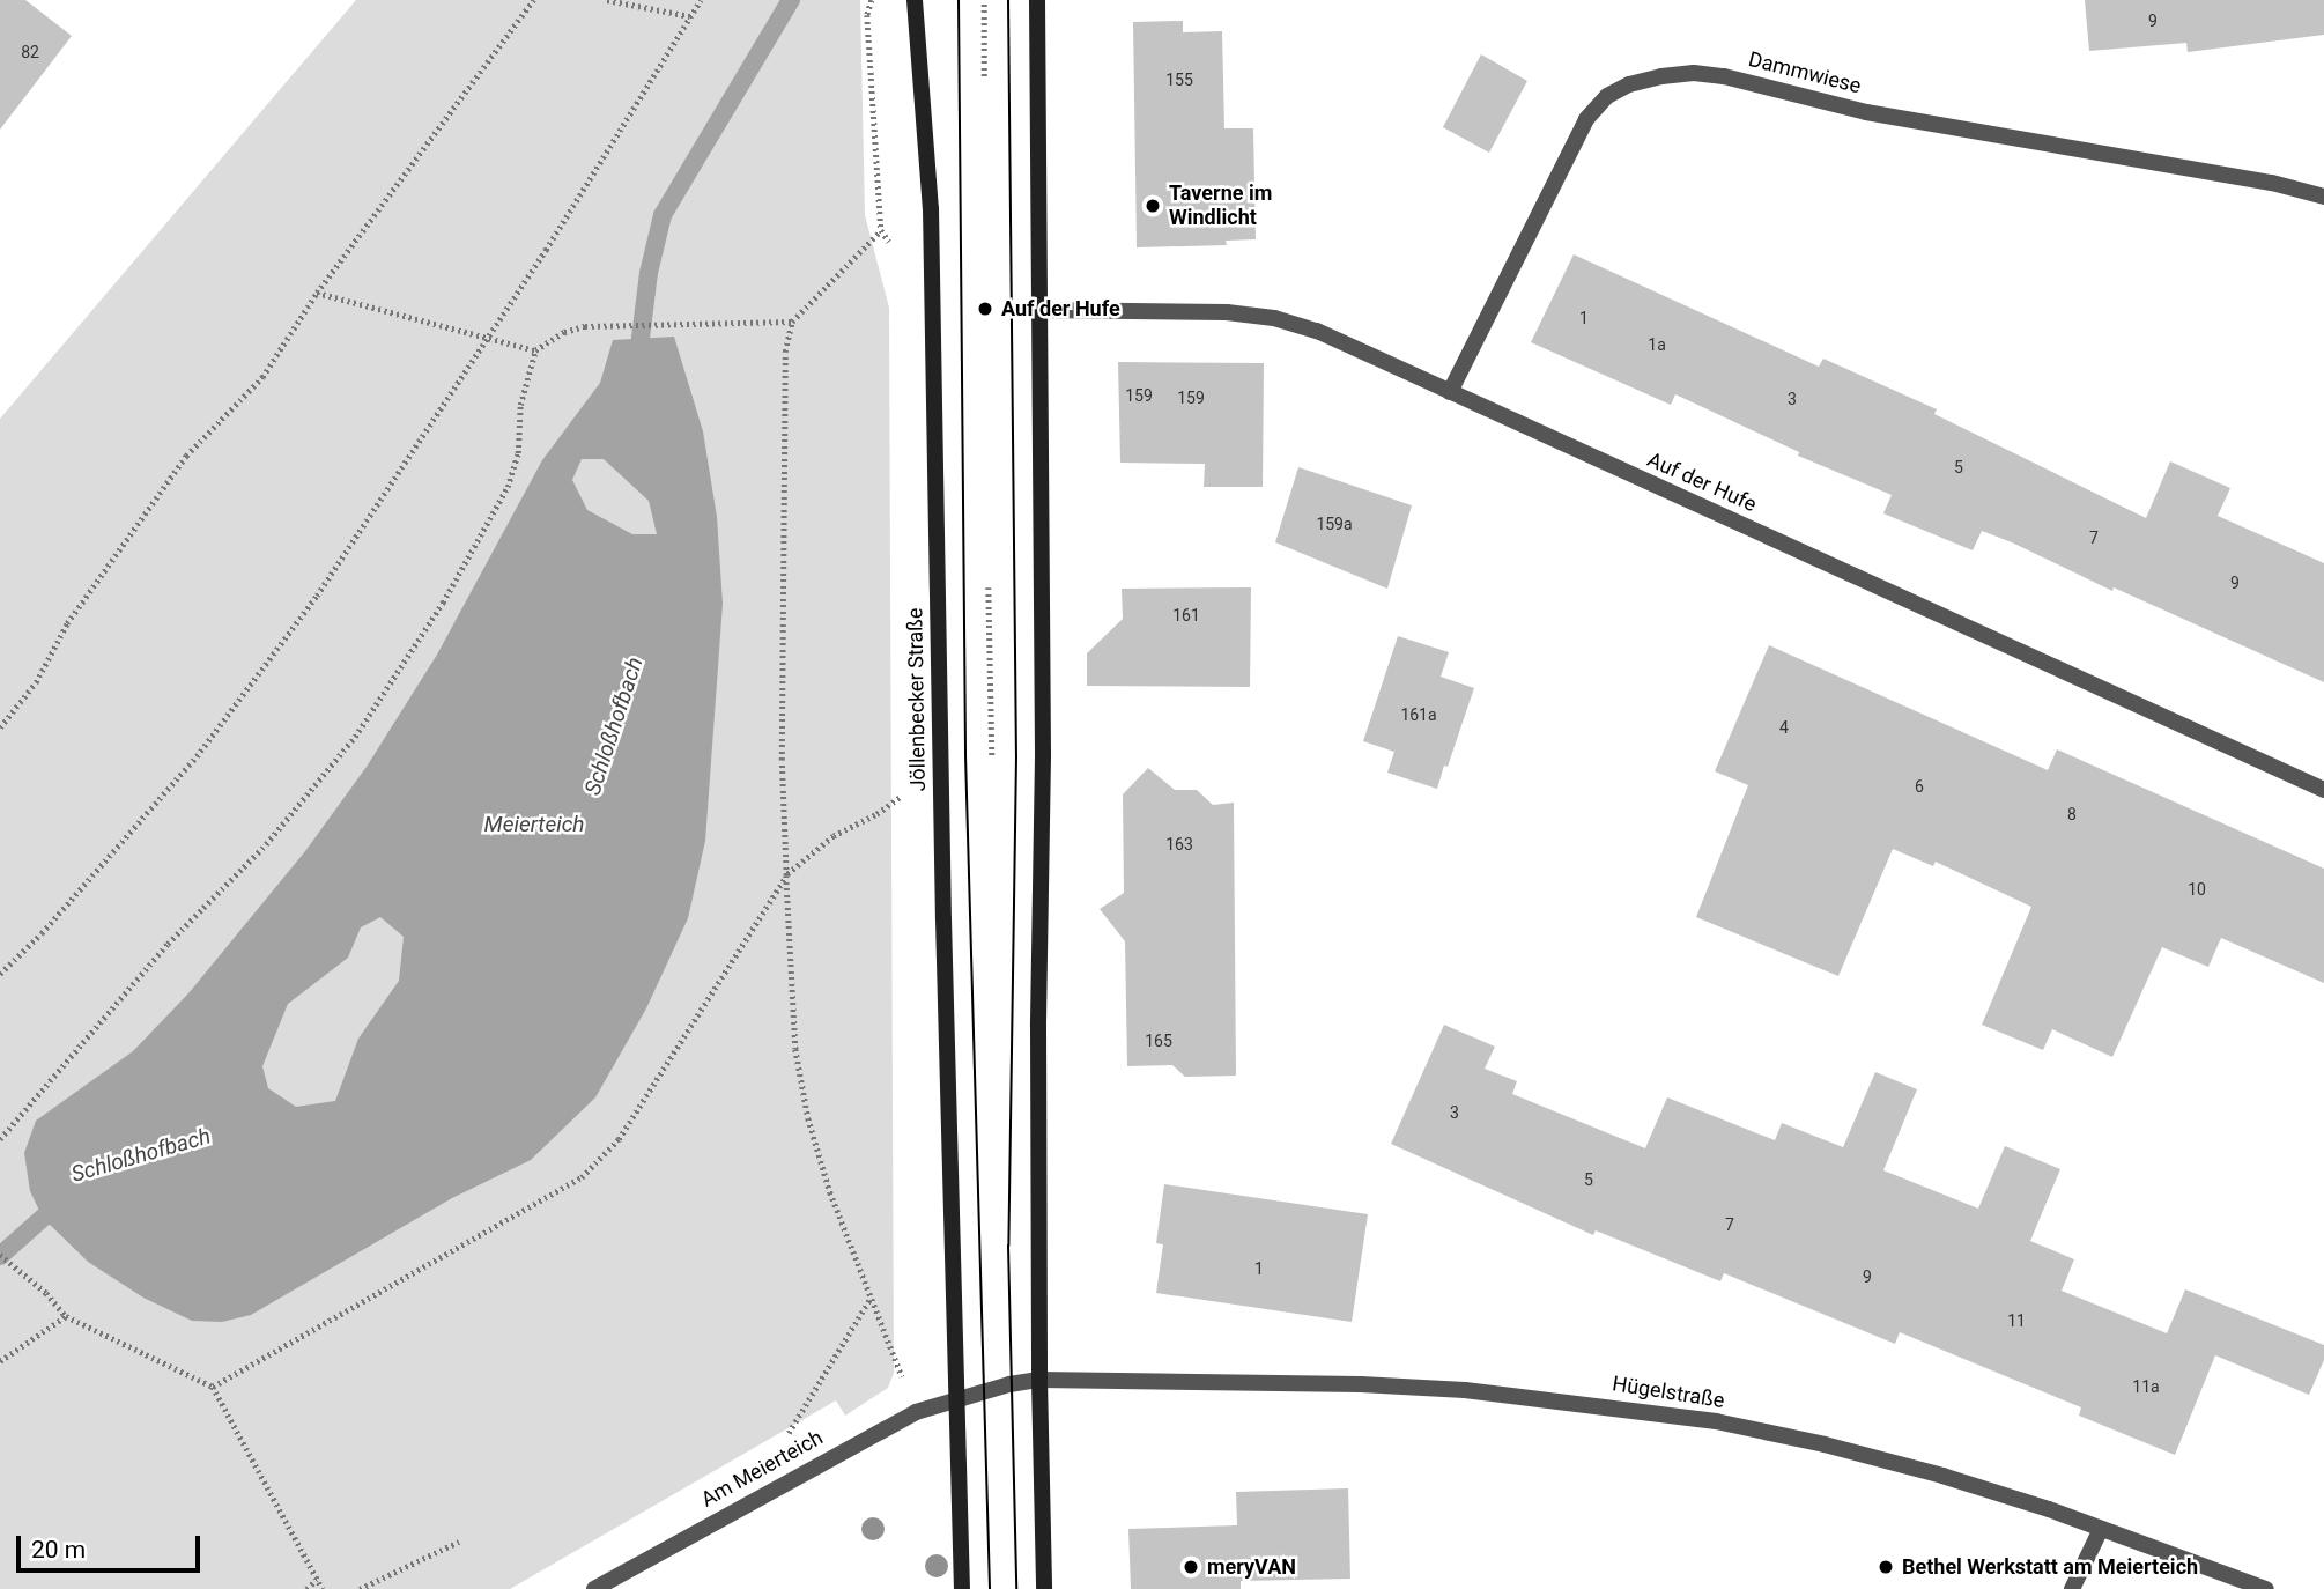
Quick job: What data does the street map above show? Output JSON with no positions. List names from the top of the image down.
{
  "streets": {
    "main road": ["Jöllenbecker Straße"],
    "street": [
      "Dammwiese",
      "Auf der Hufe",
      "Hügelstraße",
      "Am Meierteich"
    ]
  },
  "crossings": [
    ["Dammwiese", "Auf der Hufe"],
    ["Jöllenbecker Straße", "Am Meierteich"]
  ],
  "water": ["Schloßhofbach", "Meierteich"],
  "places": [
    "Taverne im Windlicht",
    "Auf der Hufe",
    "meryVAN",
    "Bethel Werkstatt am Meierteich"
  ],
  "house_numbers": [
    "9",
    "82",
    "155",
    "1",
    "1a",
    "159",
    "159",
    "3",
    "5",
    "159a",
    "7",
    "9",
    "161",
    "161a",
    "4",
    "6",
    "8",
    "163",
    "10",
    "165",
    "3",
    "5",
    "7",
    "1",
    "9",
    "11",
    "11a"
  ],
  "scale_bar": "20 m"
}
